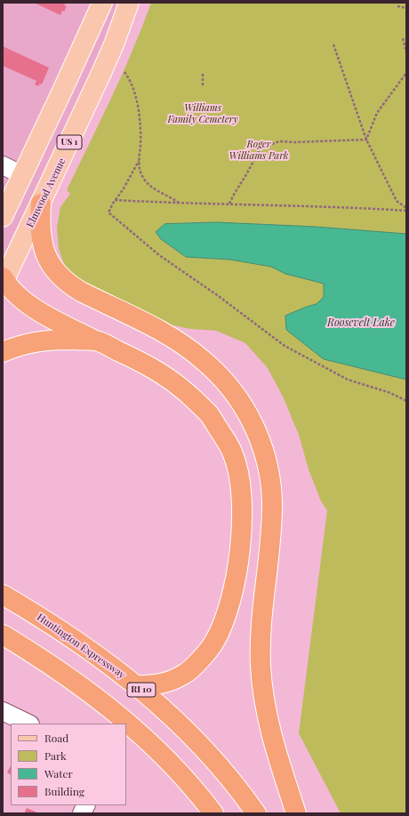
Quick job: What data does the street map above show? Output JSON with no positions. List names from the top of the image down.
{
  "streets": {
    "highway": ["Huntington Expressway", "RI 10"],
    "main road": ["US 1", "Elmwood Avenue"]
  },
  "water": ["Roosevelt Lake"],
  "parks": ["Williams Family Cemetery", "Roger Williams Park"],
  "legend": [
    "Road",
    "Park",
    "Water",
    "Building"
  ]
}
